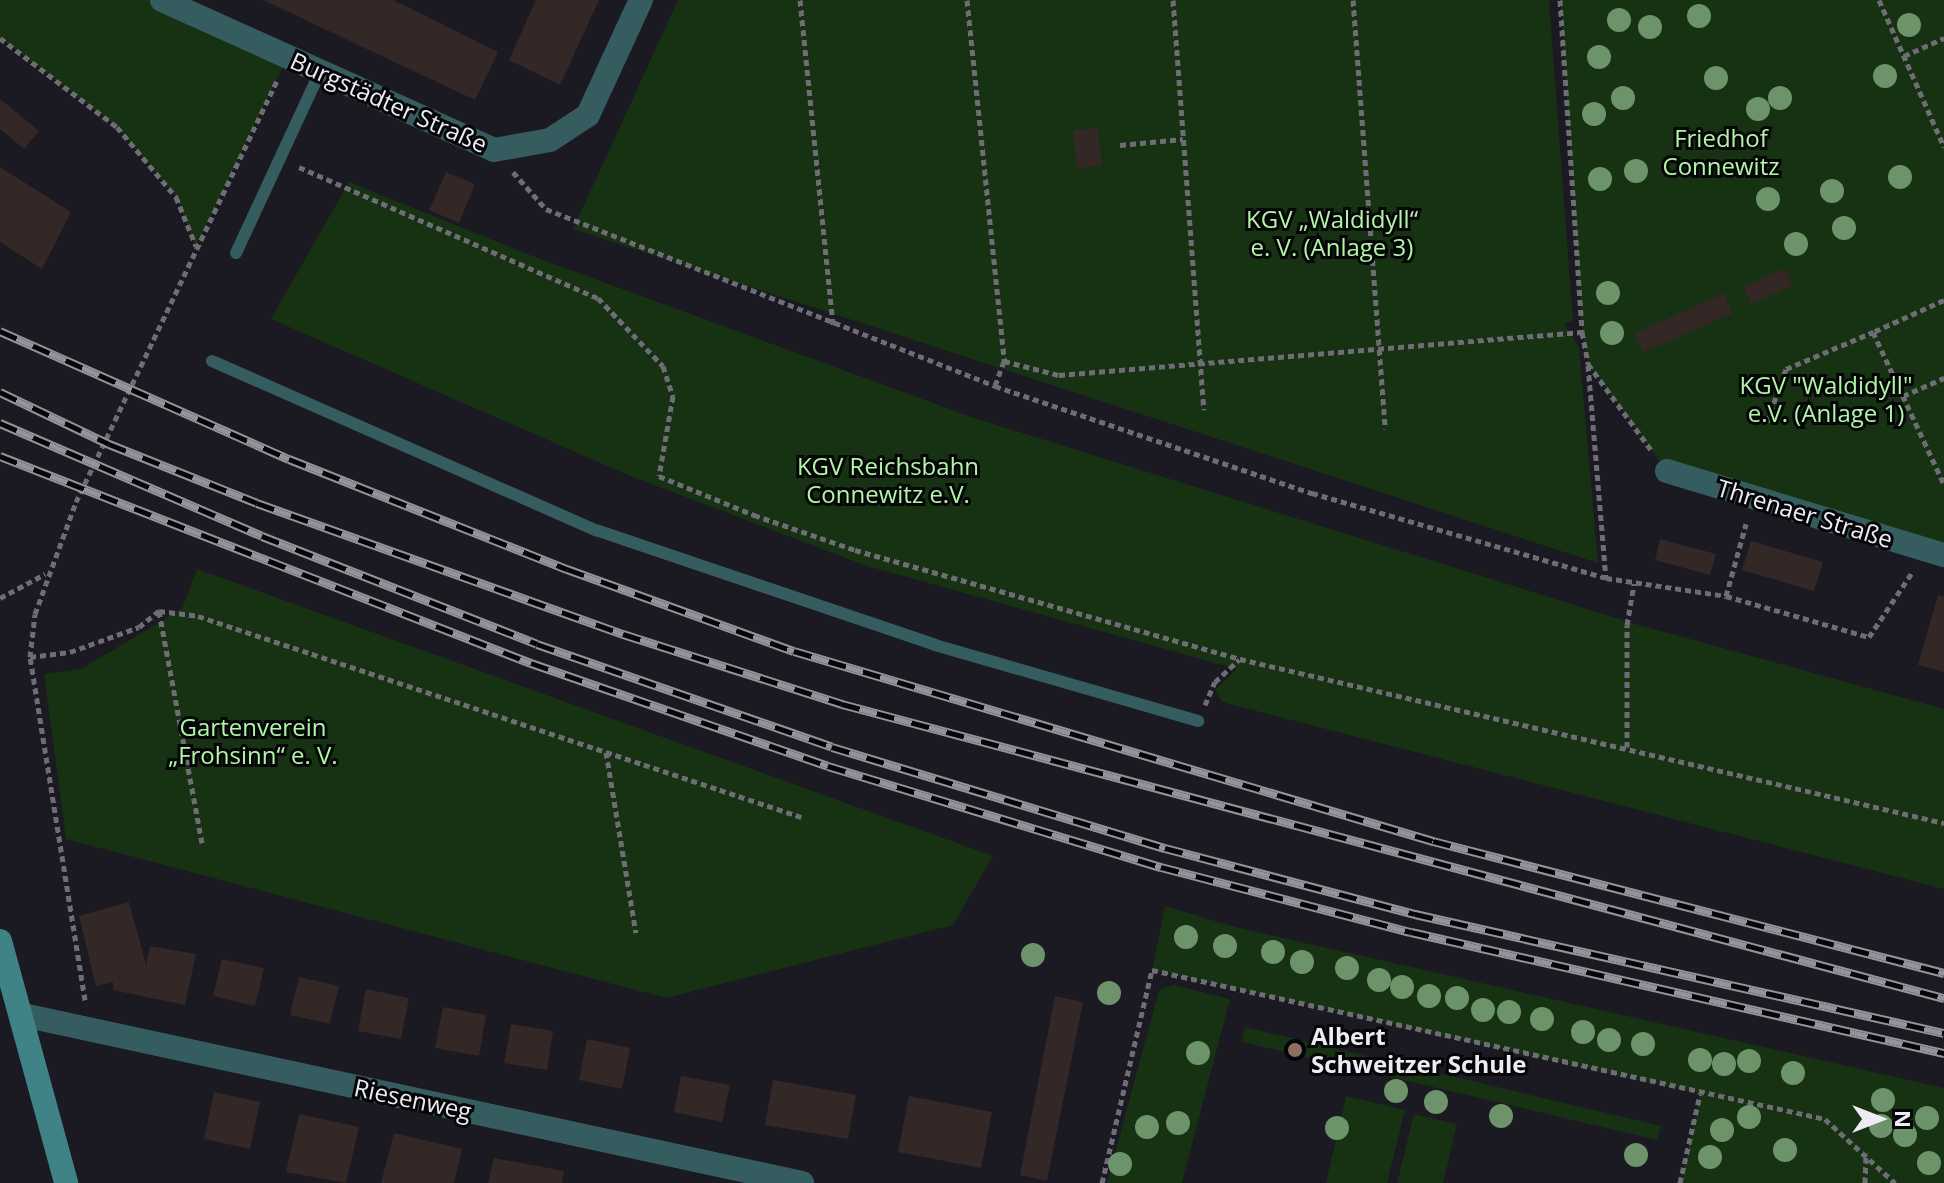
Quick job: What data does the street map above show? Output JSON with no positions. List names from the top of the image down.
{
  "streets": {
    "street": ["Burgstädter Straße", "Threnaer Straße", "Riesenweg"]
  },
  "parks": [
    "Friedhof Connewitz",
    "KGV „Waldidyll“ e. V. (Anlage 3)",
    "KGV \"Waldidyll\" e.V. (Anlage 1)",
    "KGV Reichsbahn Connewitz e.V.",
    "Gartenverein „Frohsinn“ e. V."
  ],
  "places": ["Albert Schweitzer Schule"],
  "north": "right"
}
